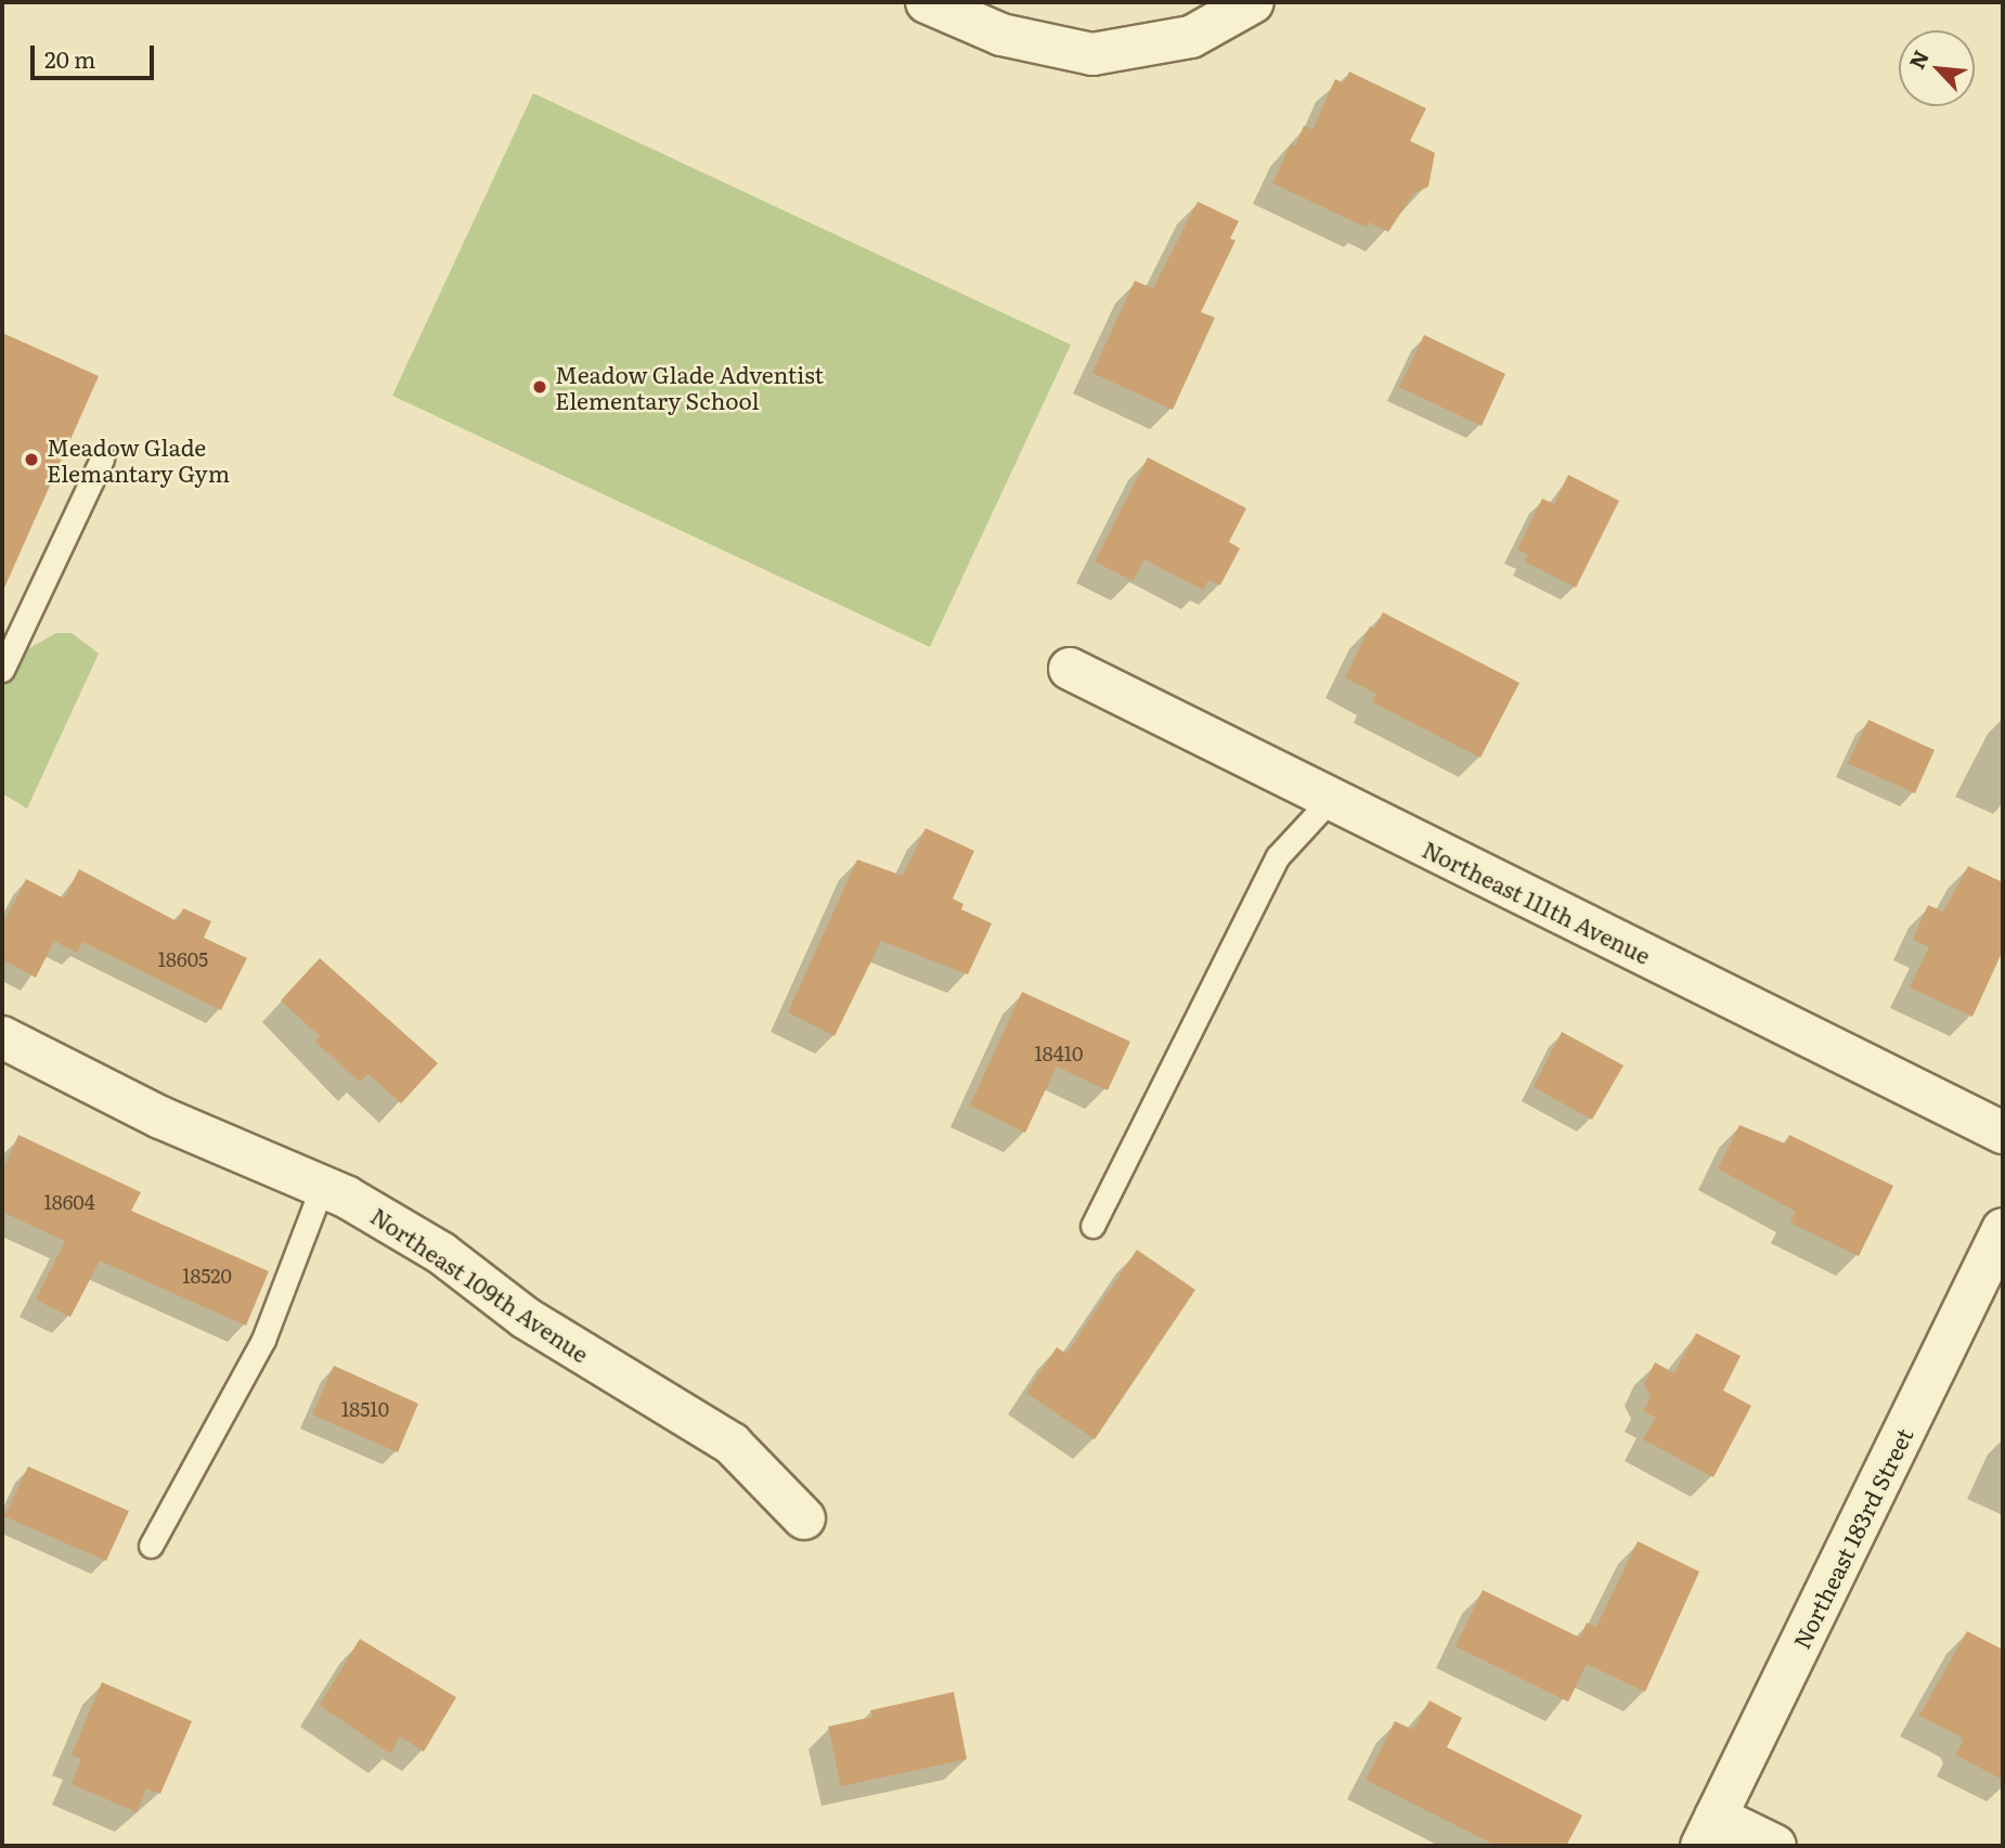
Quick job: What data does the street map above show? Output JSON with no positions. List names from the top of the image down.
{
  "streets": {
    "street": ["Northeast 111th Avenue", "Northeast 109th Avenue", "Northeast 183rd Street"]
  },
  "places": ["Meadow Glade Adventist Elementary School", "Meadow Glade Elemantary Gym"],
  "house_numbers": [
    "18605",
    "18410",
    "18604",
    "18520",
    "18510"
  ],
  "scale_bar": "20 m",
  "north": "top left"
}
